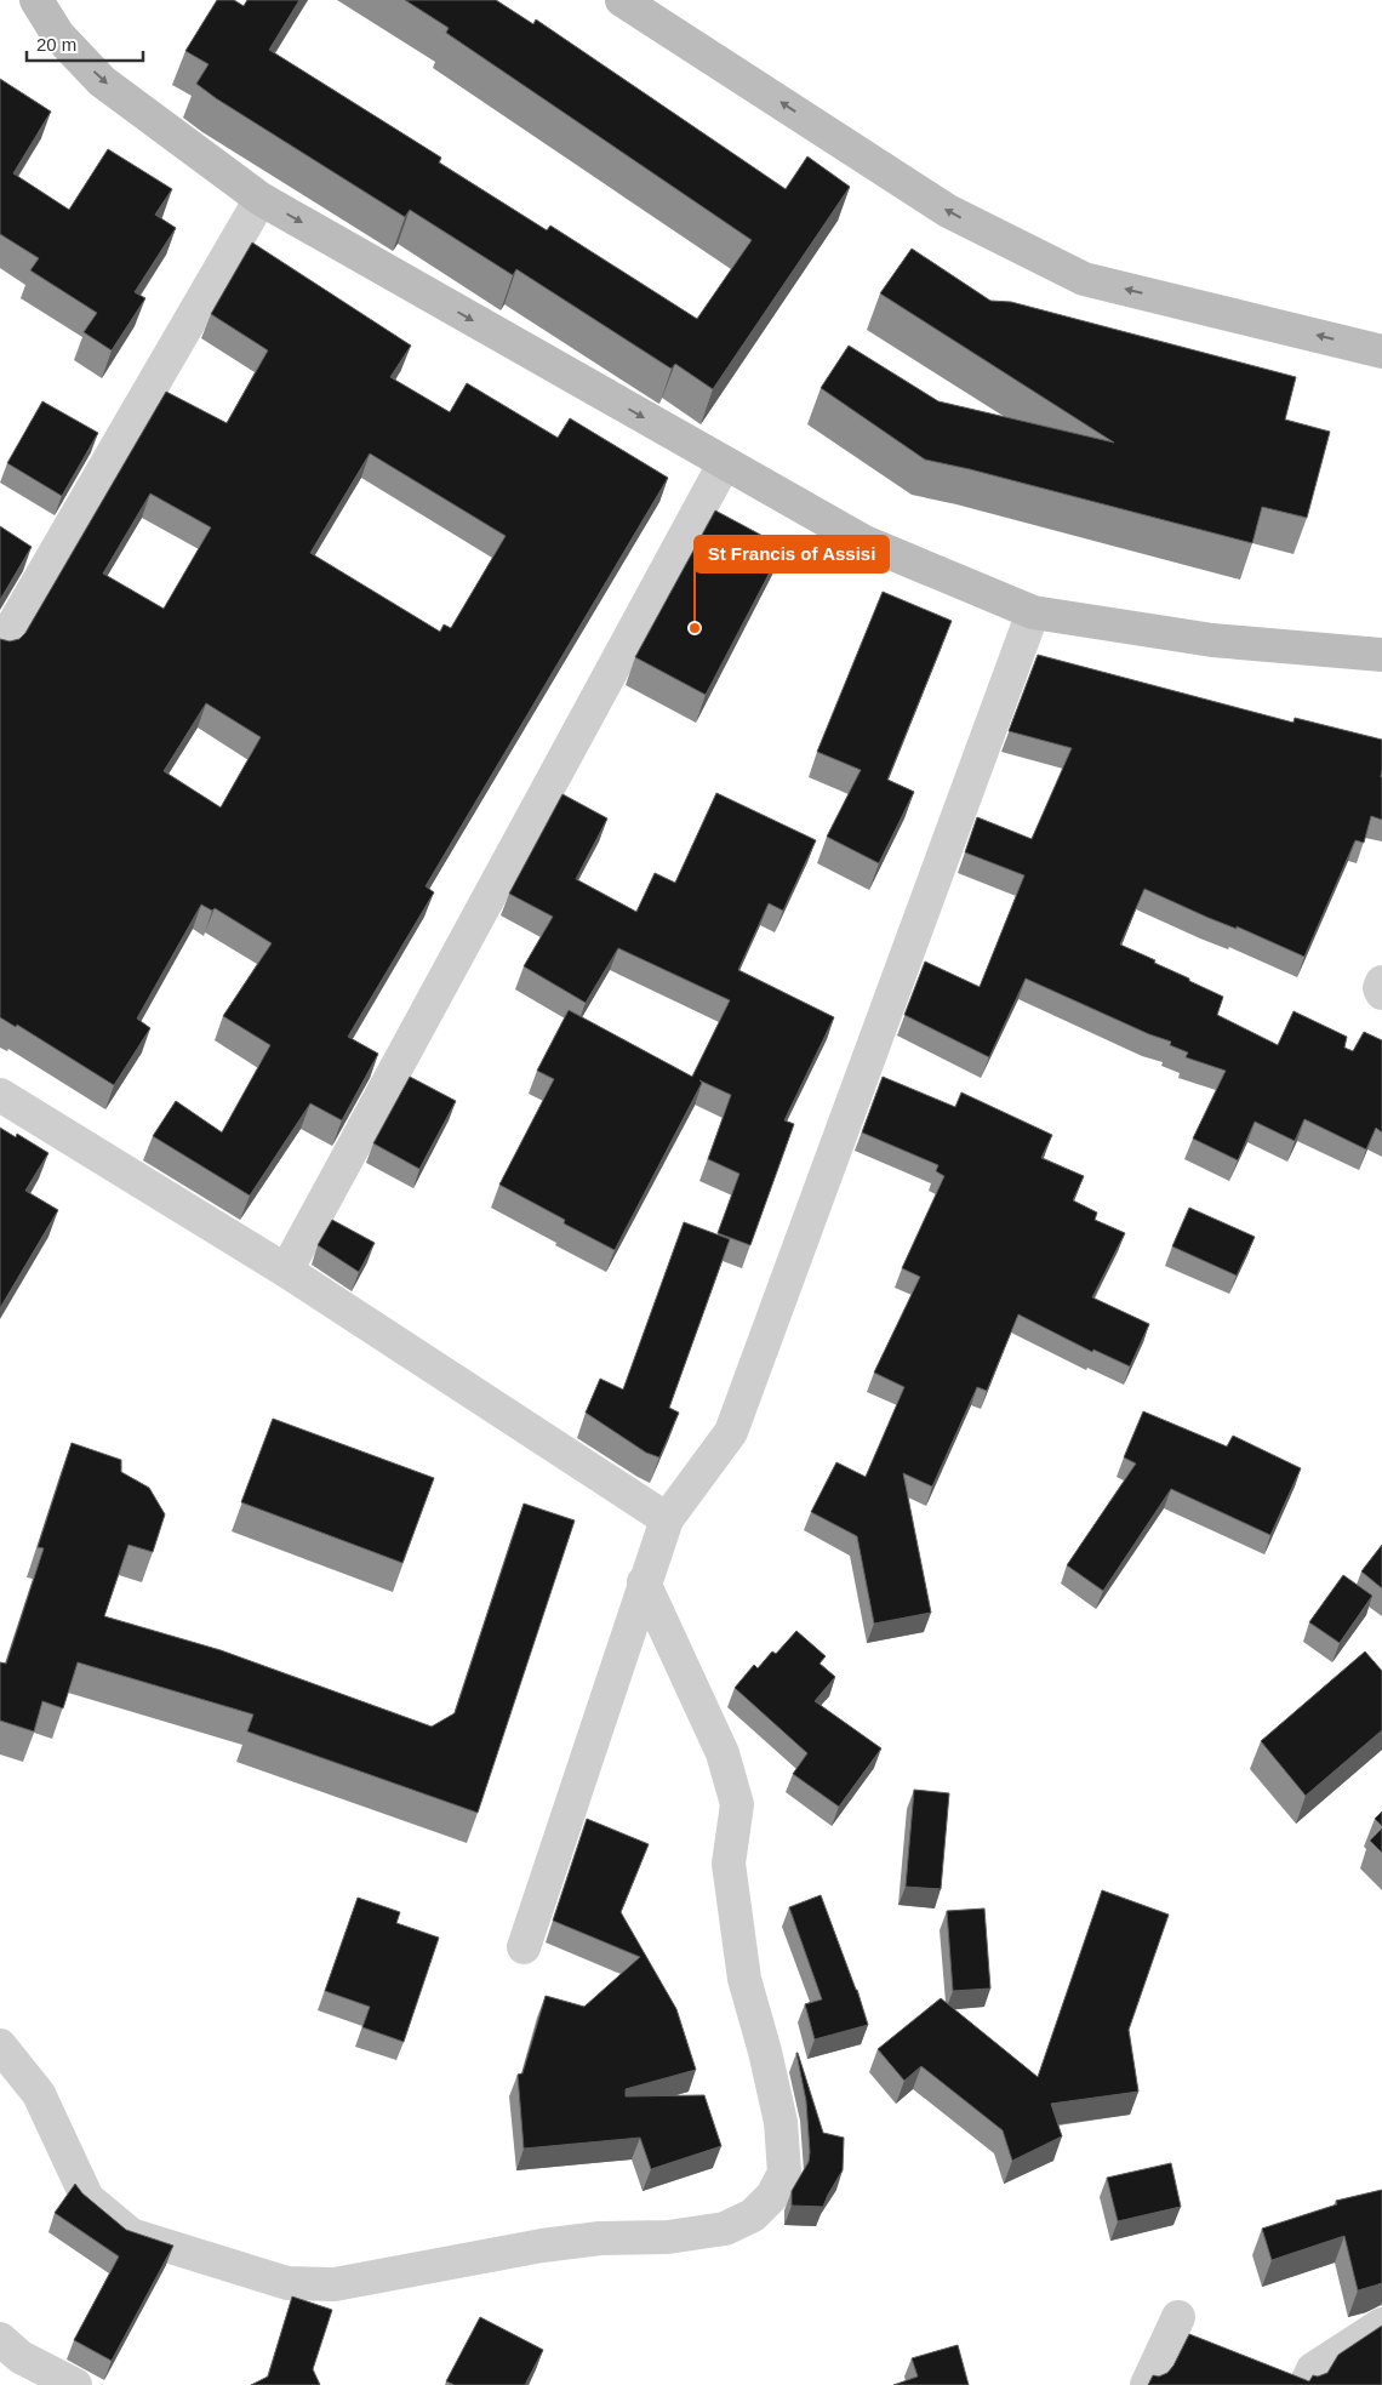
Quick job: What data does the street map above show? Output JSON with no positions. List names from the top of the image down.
{
  "places": ["St Francis of Assisi"],
  "scale_bar": "20 m"
}
